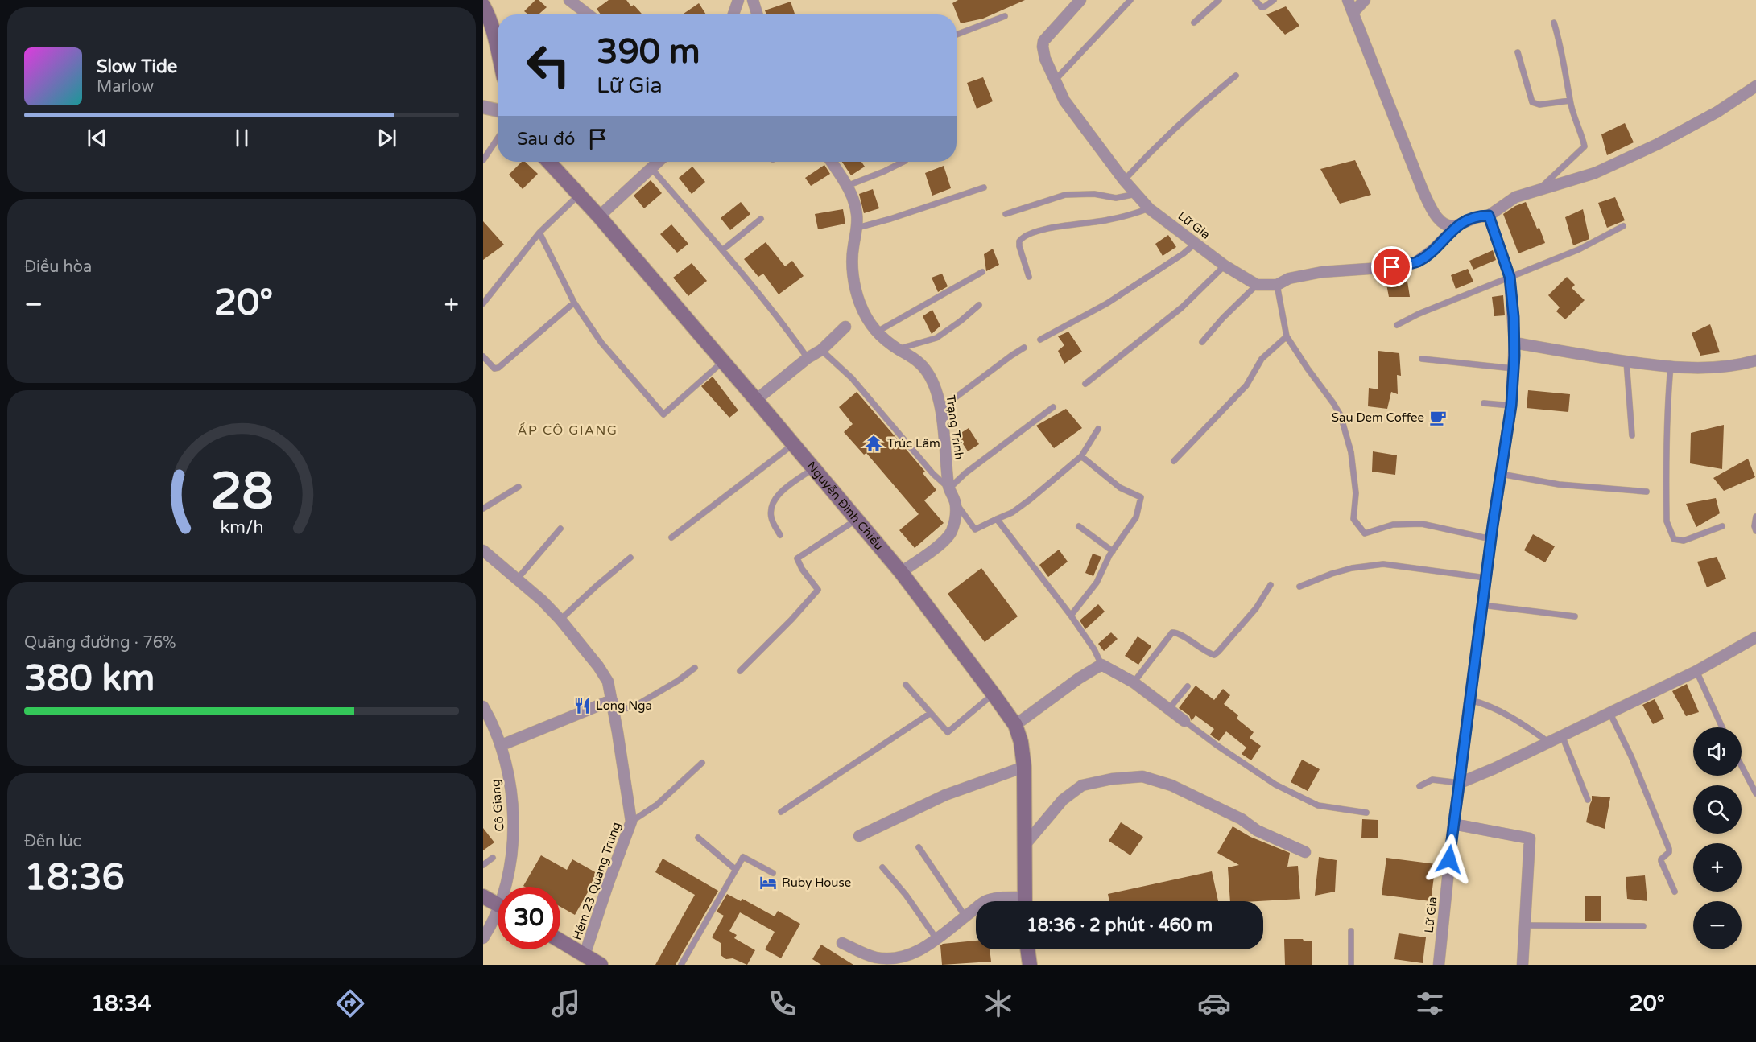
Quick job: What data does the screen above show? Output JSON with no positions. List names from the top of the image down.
{
  "streets": {
    "main road": ["Nguyễn Đình Chiểu"],
    "street": [
      "Lữ Gia",
      "Trạng Trình",
      "Cô Giang",
      "Hẻm 23 Quang Trung"
    ]
  },
  "crossings": [
    ["Trạng Trình", "Nguyễn Đình Chiểu"]
  ],
  "districts": ["ẤP CÔ GIANG"],
  "places": {
    "cafe": ["Sau Dem Coffee"],
    "temple": ["Trúc Lâm"],
    "restaurant": ["Long Nga"],
    "hotel": ["Ruby House"]
  },
  "page": {
    "turn": ["390 m", "Lữ Gia"],
    "song": ["Slow Tide", "Marlow"],
    "then": "Sau đó",
    "tile": [
      "Điều hòa",
      ["Quãng đường · 76%", "380 km"],
      ["Đến lúc", "18:36"]
    ],
    "heat": ["−", "20°", "+"],
    "map_buttons": ["+", "−"],
    "limit": "30",
    "trip": "18:36 · 2 phút · 460 m",
    "tabs": ["18:34", "20°"],
    "gauge": ["28", "km/h"]
  }
}
